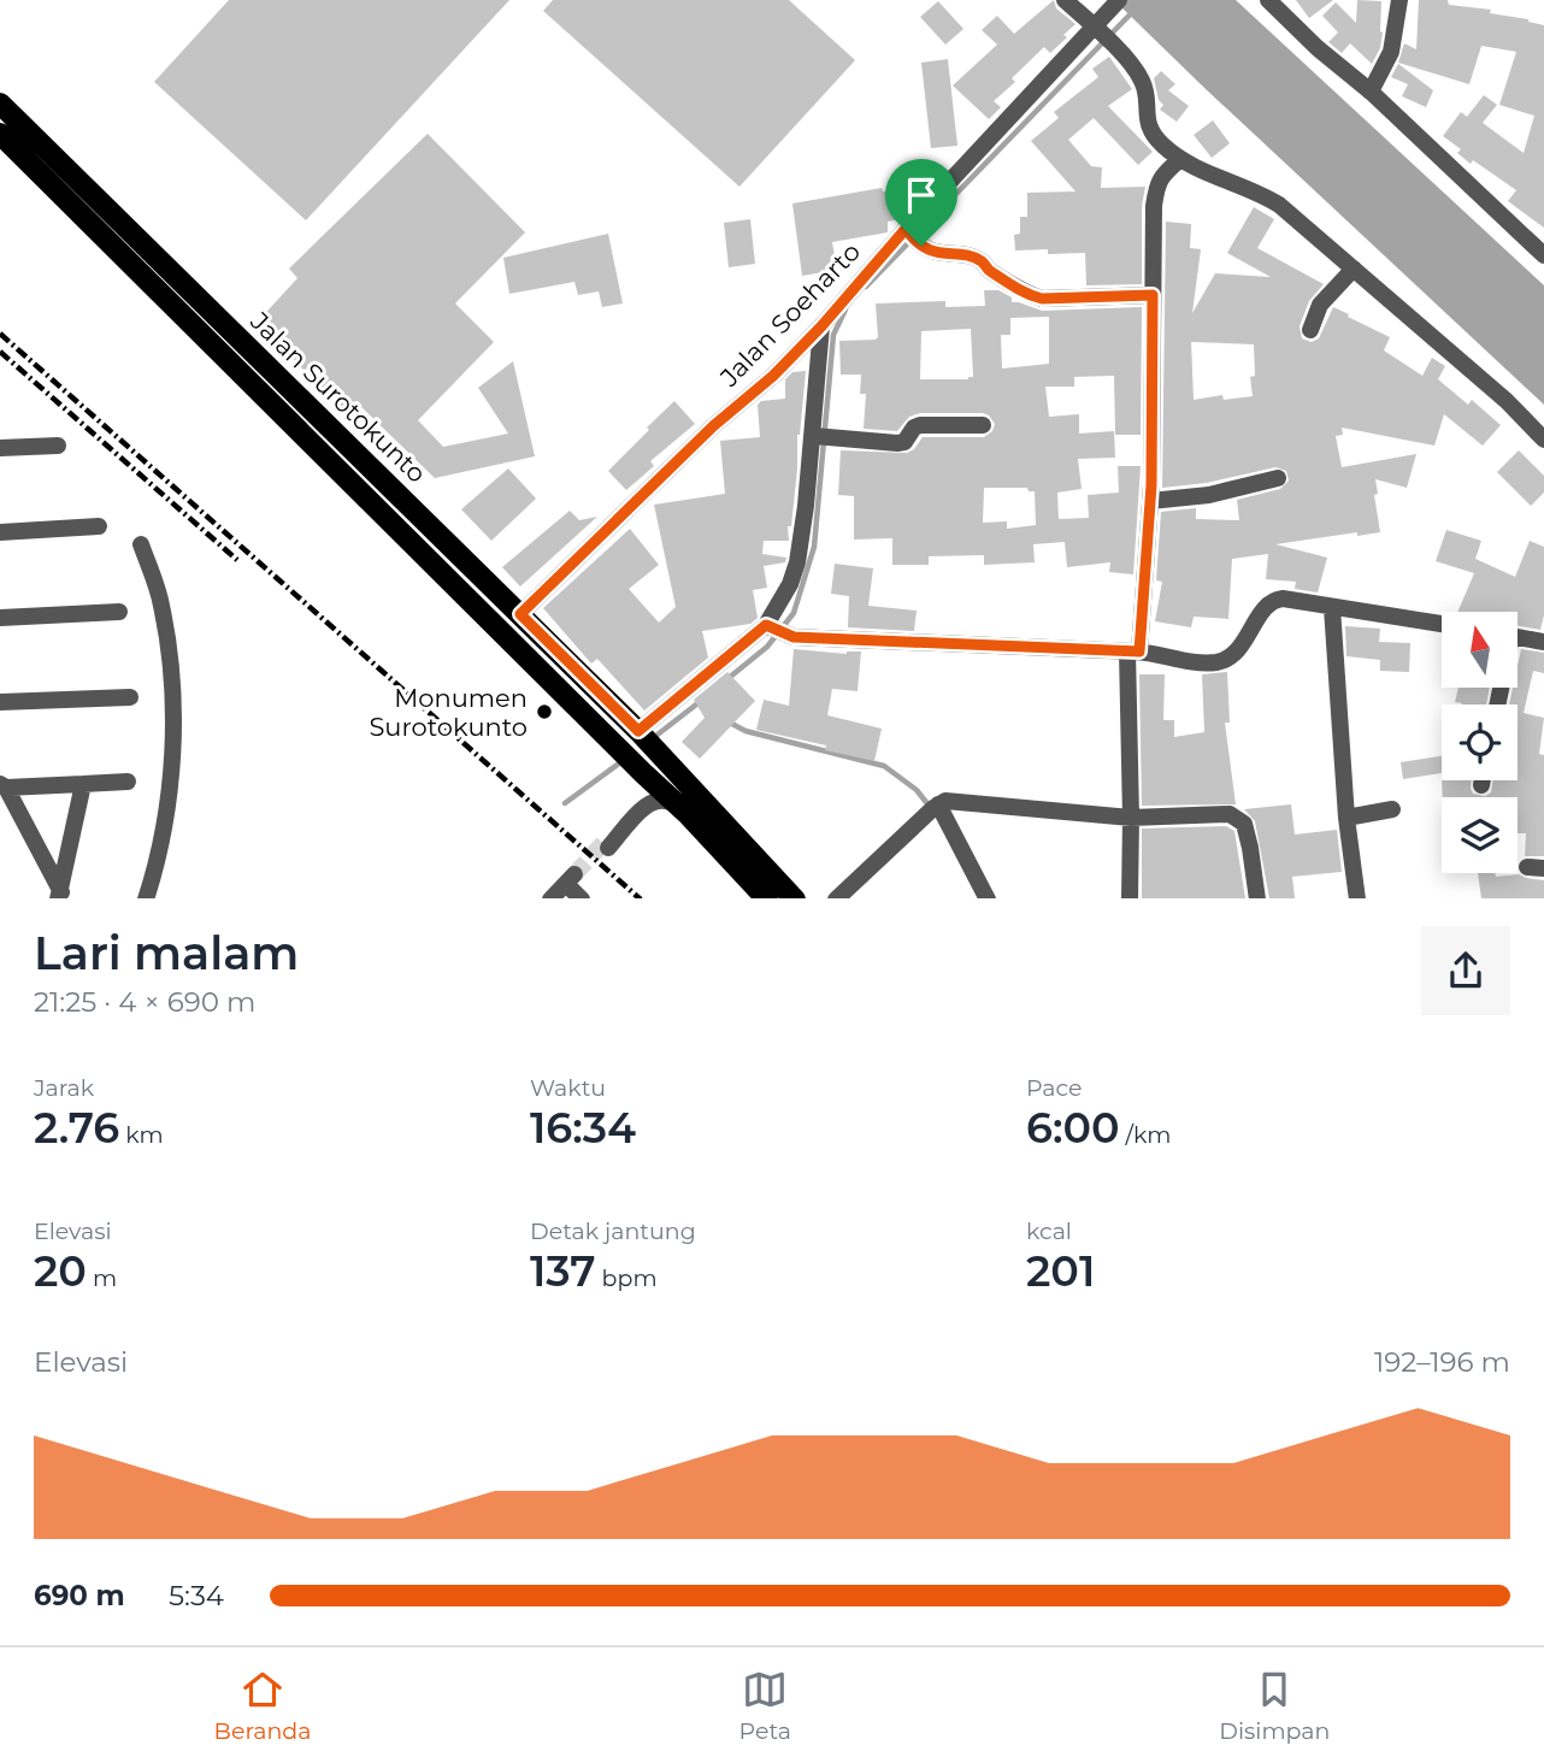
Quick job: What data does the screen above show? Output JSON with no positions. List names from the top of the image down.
{
  "streets": {
    "main road": ["Jalan Surotokunto"],
    "street": ["Jalan Soeharto"]
  },
  "crossings": [
    ["Jalan Soeharto", "Jalan Surotokunto"]
  ],
  "places": ["Monumen Surotokunto"],
  "north": "top",
  "page": {
    "heading": ["Lari malam", "21:25 · 4 × 690 m"],
    "stats": [
      ["Jarak", "2.76 km"],
      ["Waktu", "16:34"],
      ["Pace", "6:00 /km"],
      ["Elevasi", "20 m"],
      ["Detak jantung", "137 bpm"],
      ["kcal", "201"]
    ],
    "chart": ["Elevasi", "192–196 m"],
    "list": [
      {
        "name": "690 m",
        "note": "5:34"
      }
    ],
    "tabs": ["Beranda", "Peta", "Disimpan"]
  }
}
